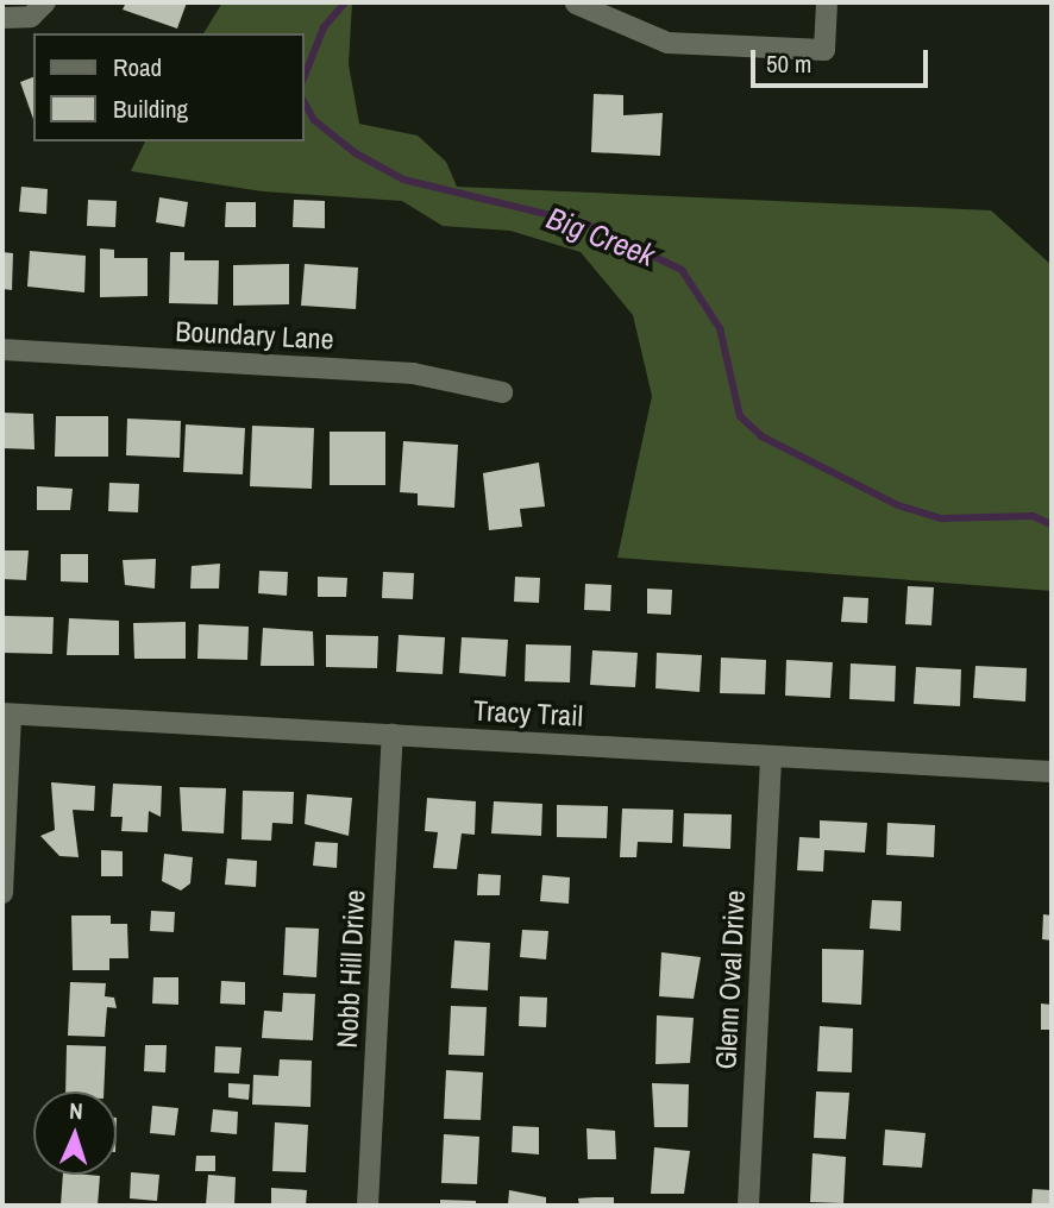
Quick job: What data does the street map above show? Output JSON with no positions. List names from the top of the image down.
{
  "streets": {
    "street": [
      "Boundary Lane",
      "Tracy Trail",
      "Nobb Hill Drive",
      "Glenn Oval Drive"
    ]
  },
  "crossings": [
    ["Tracy Trail", "Nobb Hill Drive"],
    ["Tracy Trail", "Glenn Oval Drive"]
  ],
  "water": ["Big Creek"],
  "legend": ["Road", "Building"],
  "scale_bar": "50 m",
  "north": "top"
}
